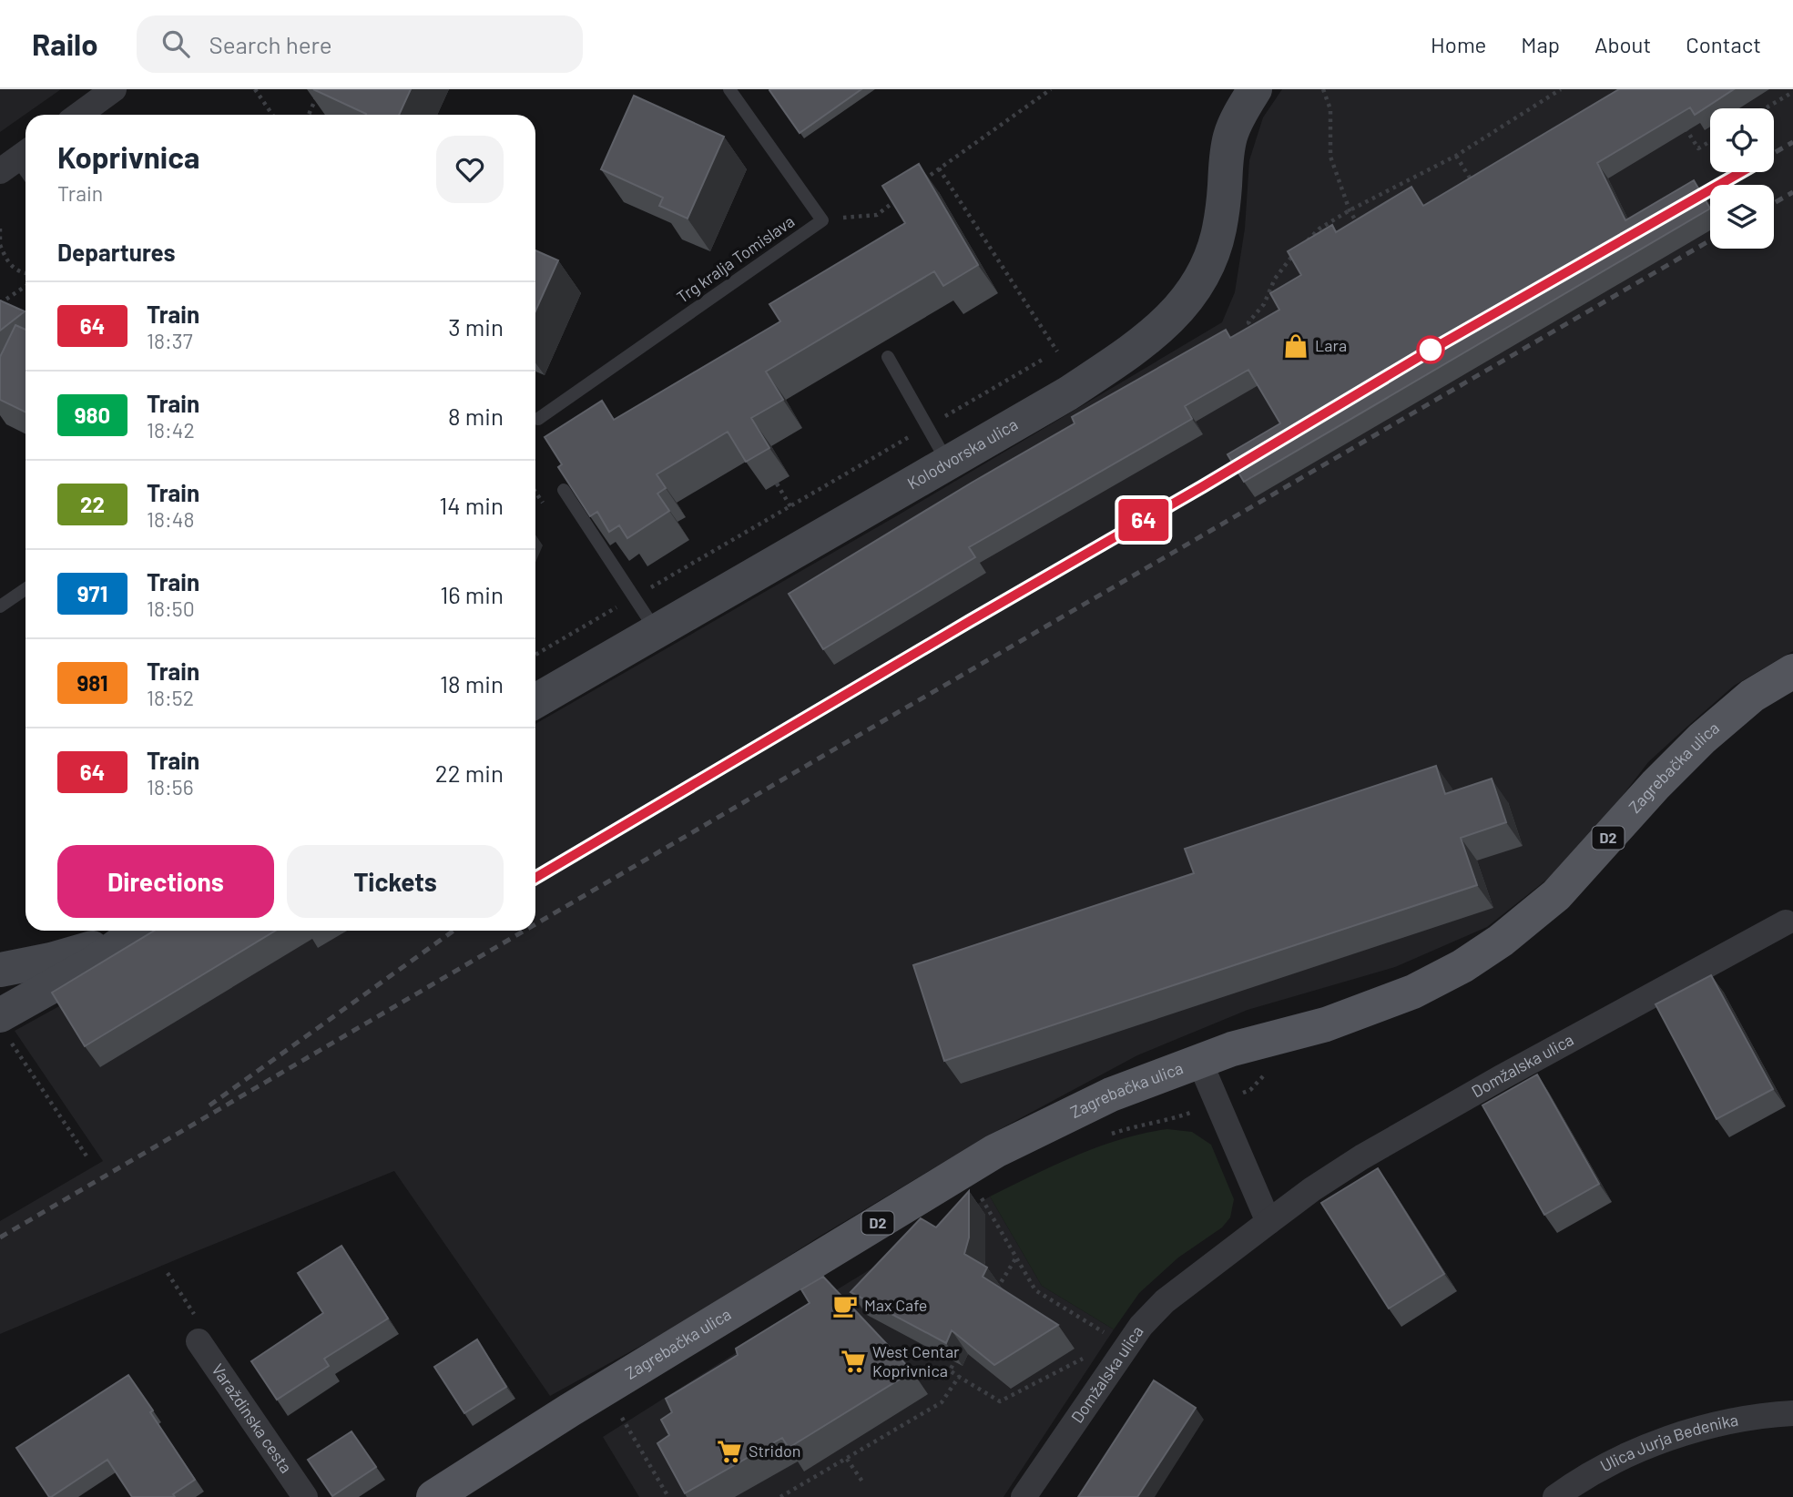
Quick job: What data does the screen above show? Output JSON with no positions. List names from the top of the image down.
{
  "streets": {
    "main road": ["Kolodvorska ulica", "Zagrebačka ulica", "D2"],
    "street": ["Domžalska ulica", "Varaždinska cesta", "Ulica Jurja Bedenika"],
    "lane": ["Trg kralja Tomislava"]
  },
  "places": {
    "shop": ["Lara"],
    "cafe": ["Max Cafe"],
    "supermarket": ["West Centar Koprivnica", "Stridon"]
  },
  "page": {
    "header": "Railo",
    "search": "Search here",
    "nav": [
      "Home",
      "Map",
      "About",
      "Contact"
    ],
    "on_map": "64",
    "heading": [
      ["Koprivnica", "Train"],
      "Departures"
    ],
    "list": [
      {
        "mark": "64",
        "name": "Train",
        "note": "18:37",
        "value": "3 min"
      },
      {
        "mark": "980",
        "name": "Train",
        "note": "18:42",
        "value": "8 min"
      },
      {
        "mark": "22",
        "name": "Train",
        "note": "18:48",
        "value": "14 min"
      },
      {
        "mark": "971",
        "name": "Train",
        "note": "18:50",
        "value": "16 min"
      },
      {
        "mark": "981",
        "name": "Train",
        "note": "18:52",
        "value": "18 min"
      },
      {
        "mark": "64",
        "name": "Train",
        "note": "18:56",
        "value": "22 min"
      }
    ],
    "buttons": ["Directions", "Tickets"]
  }
}
